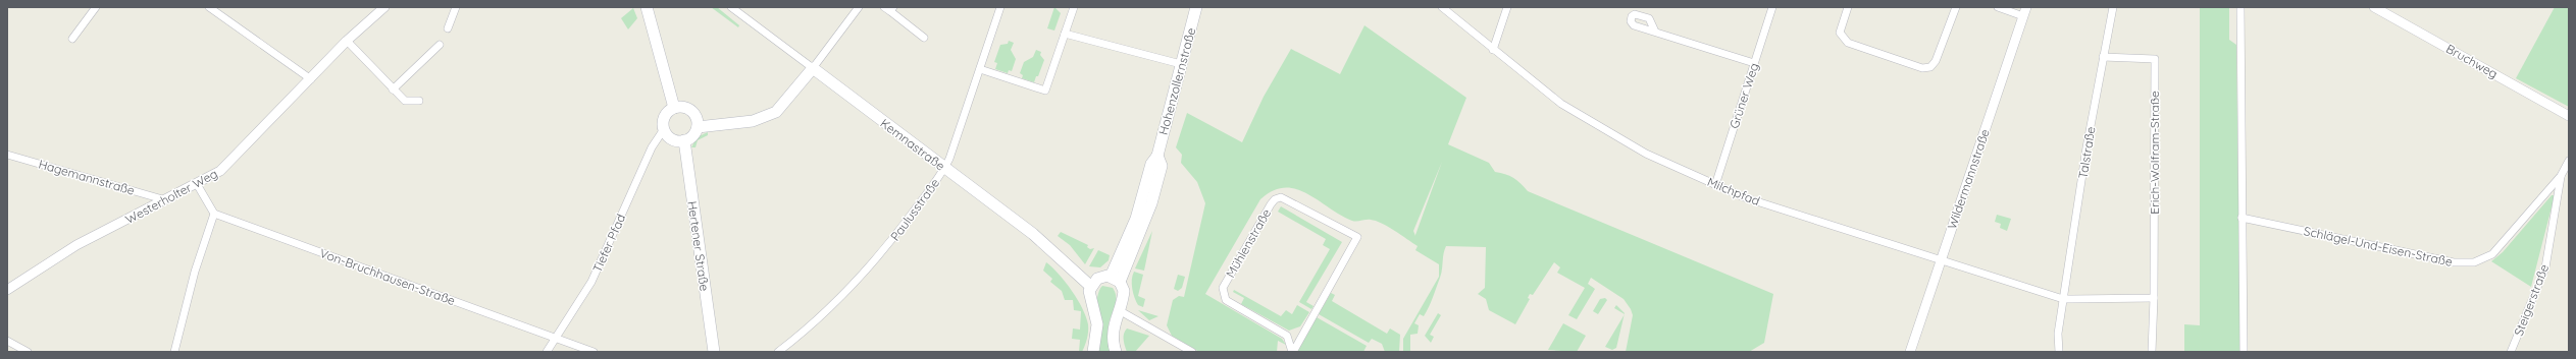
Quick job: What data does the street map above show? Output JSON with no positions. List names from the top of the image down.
{
  "streets": {
    "main road": ["Hohenzollernstraße", "Kemnastraße", "Hertener Straße"],
    "street": [
      "Bruchweg",
      "Grüner Weg",
      "Talstraße",
      "Erich-Wolfram-Straße",
      "Hagemannstraße",
      "Wildermannstraße",
      "Milchpfad",
      "Westerholter Weg",
      "Paulusstraße",
      "Tiefer Pfad",
      "Mühlenstraße",
      "Schlägel-Und-Eisen-Straße",
      "Von-Bruchhausen-Straße",
      "Steigerstraße"
    ]
  },
  "crossings": [
    ["Grüner Weg", "Milchpfad"],
    ["Kemnastraße", "Paulusstraße"],
    ["Talstraße", "Erich-Wolfram-Straße"],
    ["Talstraße", "Milchpfad"],
    ["Hagemannstraße", "Westerholter Weg"],
    ["Wildermannstraße", "Milchpfad"],
    ["Tiefer Pfad", "Hertener Straße"],
    ["Tiefer Pfad", "Von-Bruchhausen-Straße"],
    ["Schlägel-Und-Eisen-Straße", "Steigerstraße"]
  ]
}
